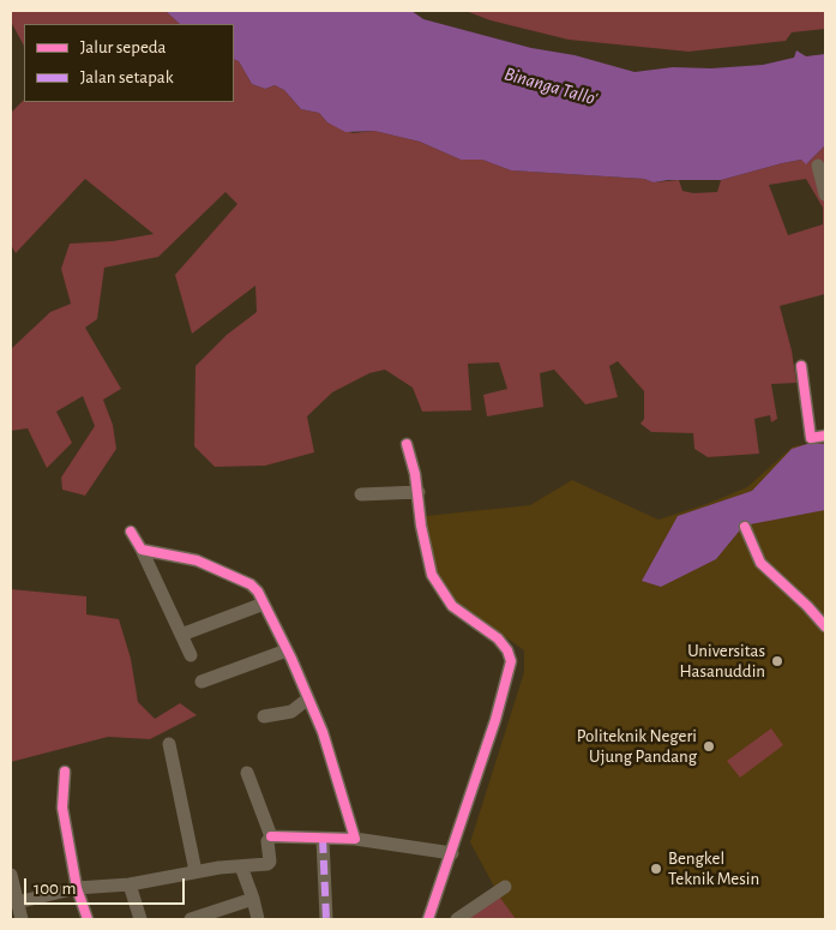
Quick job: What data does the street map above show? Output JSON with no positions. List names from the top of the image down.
{
  "water": ["Binanga Tallo'"],
  "places": ["Universitas Hasanuddin", "Politeknik Negeri Ujung Pandang", "Bengkel Teknik Mesin"],
  "legend": ["Jalur sepeda", "Jalan setapak"],
  "scale_bar": "100 m"
}
